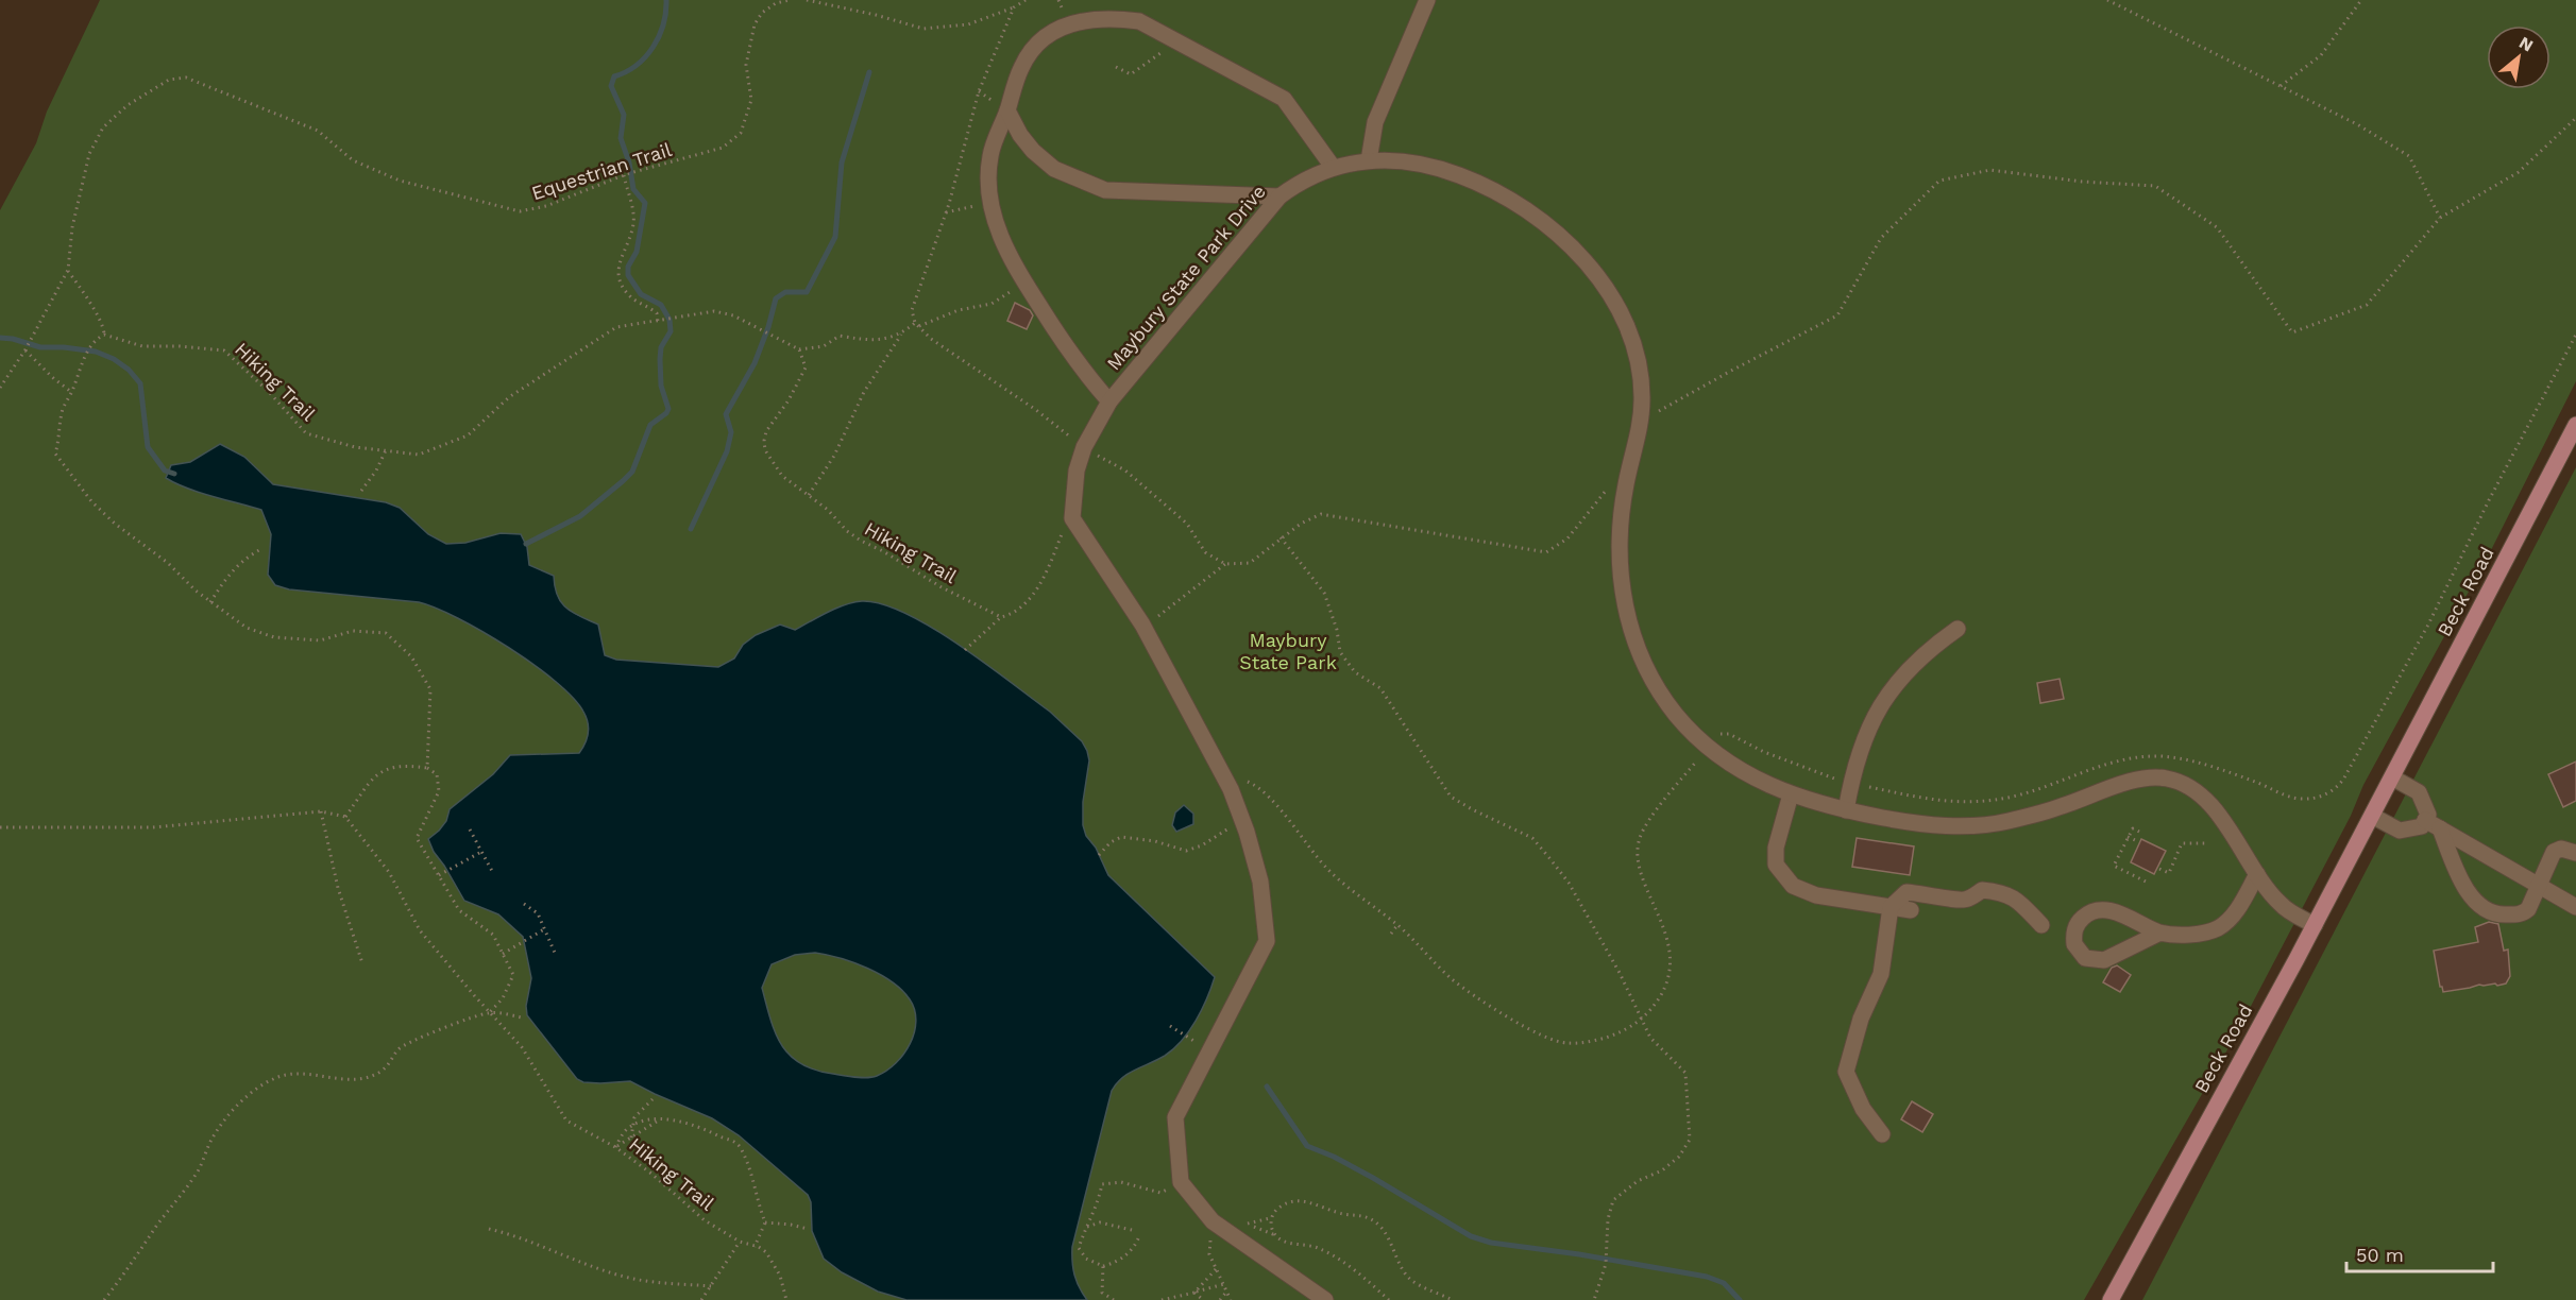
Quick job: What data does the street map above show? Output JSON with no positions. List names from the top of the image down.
{
  "streets": {
    "main road": ["Beck Road"],
    "street": ["Maybury State Park Drive"],
    "path": ["Equestrian Trail", "Hiking Trail"]
  },
  "crossings": [
    ["Maybury State Park Drive", "Beck Road"]
  ],
  "parks": ["Maybury State Park"],
  "scale_bar": "50 m",
  "north": "top right"
}
